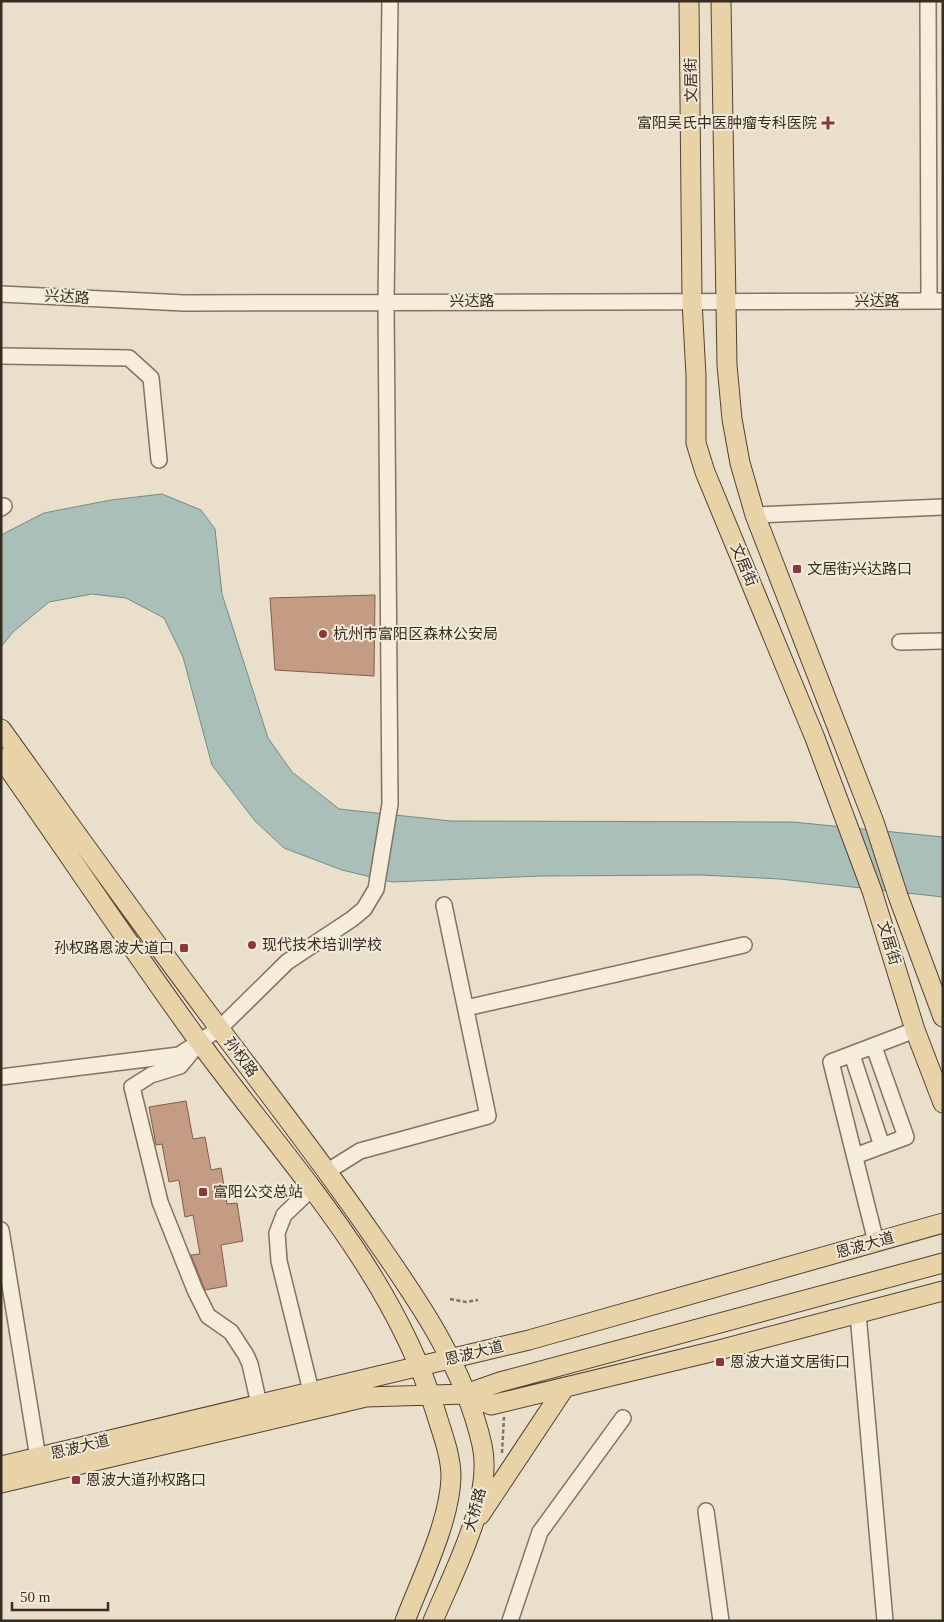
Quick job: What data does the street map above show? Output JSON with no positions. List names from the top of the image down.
{
  "streets": {
    "main road": [
      "文居街",
      "孙权路",
      "恩波大道",
      "大桥路"
    ],
    "street": ["兴达路"]
  },
  "crossings": [
    ["文居街", "兴达路"],
    ["孙权路", "恩波大道"],
    ["孙权路", "大桥路"],
    ["恩波大道", "大桥路"]
  ],
  "places": {
    "health": ["富阳吴氏中医肿瘤专科医院"],
    "transit": [
      "文居街兴达路口",
      "孙权路恩波大道口",
      "富阳公交总站",
      "恩波大道文居街口",
      "恩波大道孙权路口"
    ],
    "other": ["杭州市富阳区森林公安局", "现代技术培训学校"]
  },
  "scale_bar": "50 m"
}
